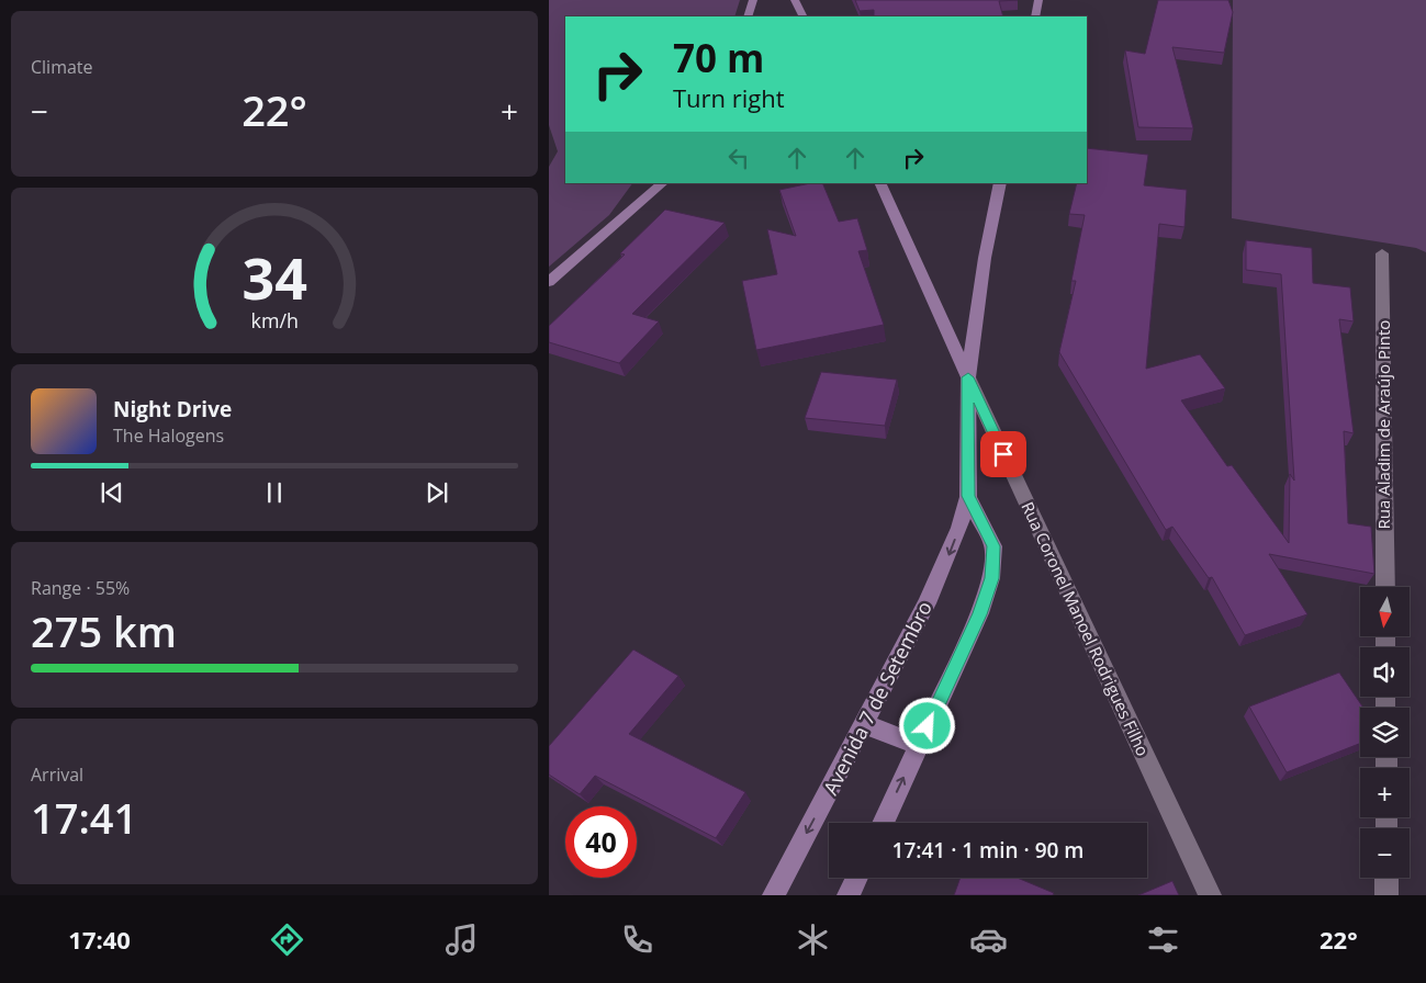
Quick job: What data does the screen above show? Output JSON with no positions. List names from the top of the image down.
{
  "streets": {
    "street": ["Rua Aladim de Araújo Pinto", "Rua Coronel Manoel Rodrigues Filho", "Avenida 7 de Setembro"]
  },
  "crossings": [
    ["Rua Coronel Manoel Rodrigues Filho", "Avenida 7 de Setembro"]
  ],
  "north": "bottom",
  "page": {
    "tile": [
      "Climate",
      ["Range · 55%", "275 km"],
      ["Arrival", "17:41"]
    ],
    "turn": ["70 m", "Turn right"],
    "heat": ["−", "22°", "+"],
    "song": ["Night Drive", "The Halogens"],
    "map_buttons": ["+", "−"],
    "limit": "40",
    "trip": "17:41 · 1 min · 90 m",
    "tabs": ["17:40", "22°"],
    "gauge": ["34", "km/h"]
  }
}
